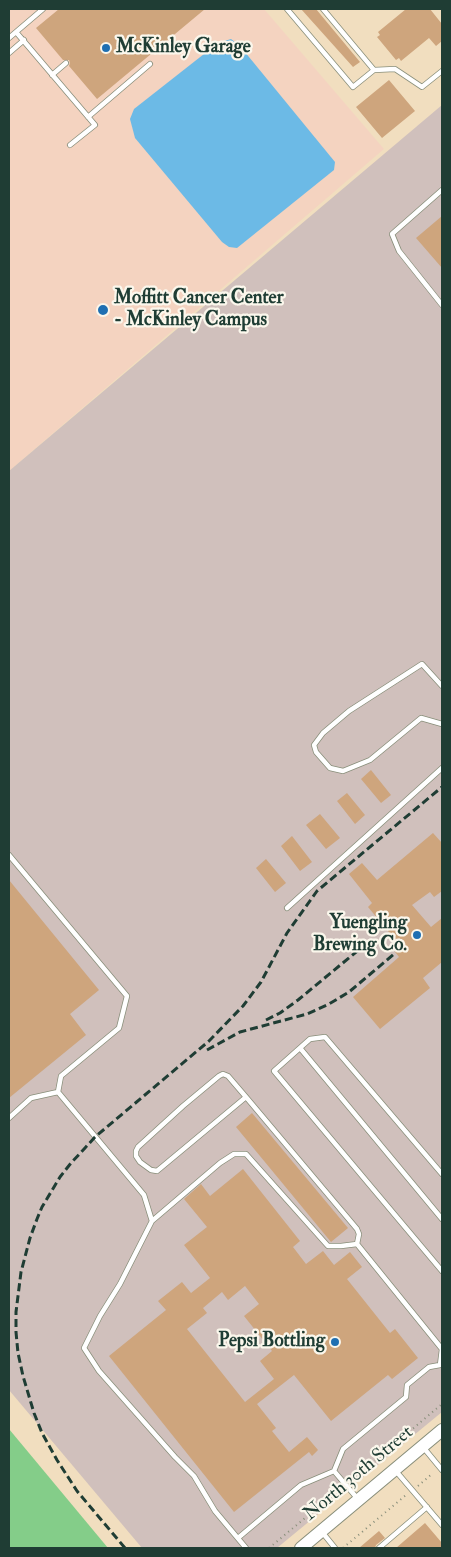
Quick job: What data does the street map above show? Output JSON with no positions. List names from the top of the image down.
{
  "streets": {
    "main road": ["North 30th Street"]
  },
  "places": [
    "McKinley Garage",
    "Moffitt Cancer Center - McKinley Campus",
    "Yuengling Brewing Co.",
    "Pepsi Bottling"
  ]
}
